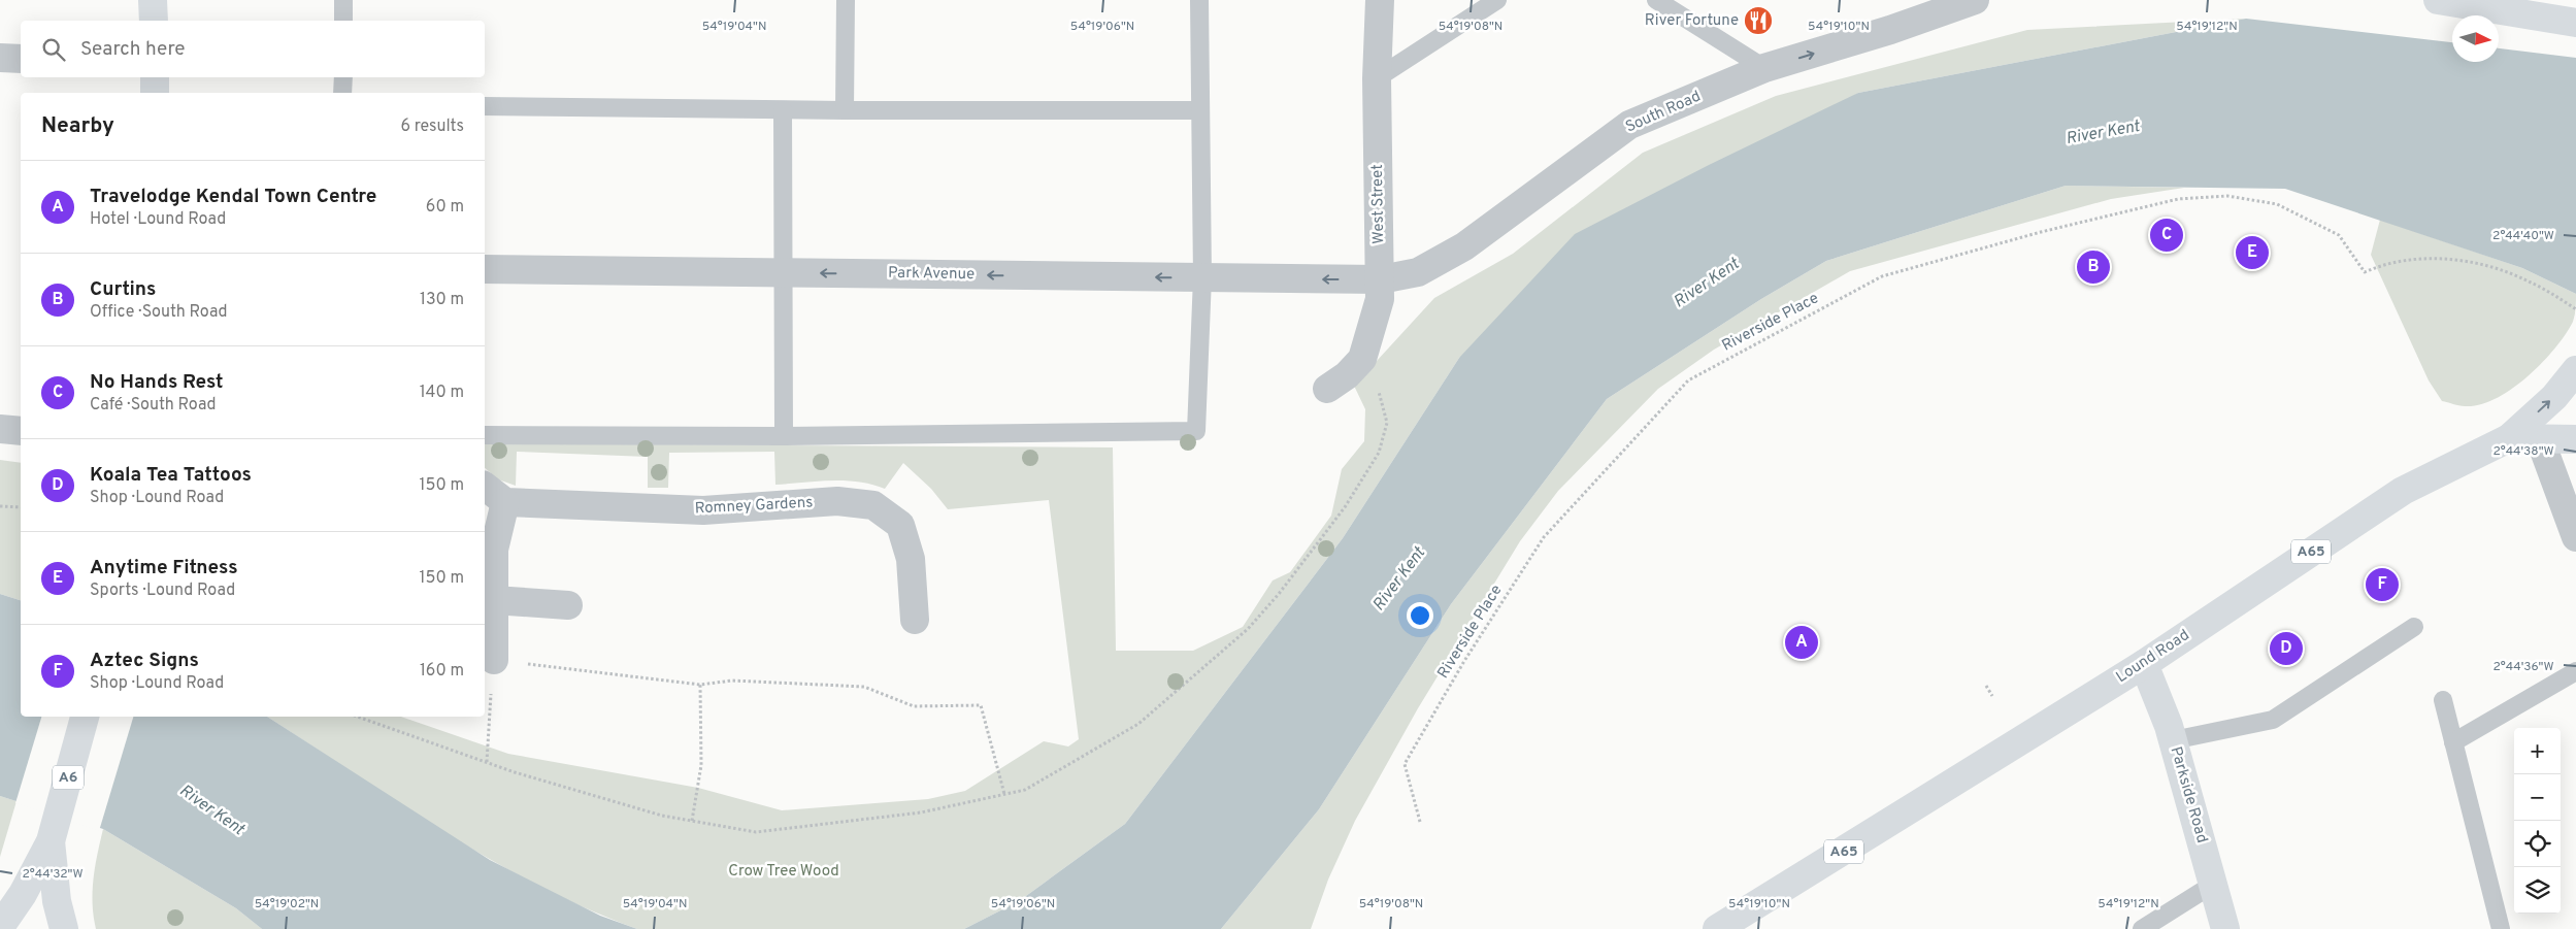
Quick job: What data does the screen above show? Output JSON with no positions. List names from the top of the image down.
{
  "streets": {
    "main road": [
      "A65",
      "Lound Road",
      "A6",
      "Parkside Road"
    ],
    "street": [
      "South Road",
      "West Street",
      "Park Avenue",
      "Romney Gardens"
    ],
    "path": ["Riverside Place"]
  },
  "crossings": [
    ["South Road", "West Street"],
    ["South Road", "Park Avenue"],
    ["West Street", "Park Avenue"],
    ["A65", "Lound Road"],
    ["Lound Road", "Parkside Road"]
  ],
  "one_way": ["Park Avenue"],
  "water": ["River Kent"],
  "parks": ["Crow Tree Wood"],
  "places": {
    "restaurant": ["River Fortune"]
  },
  "north": "right",
  "page": {
    "search": "Search here",
    "heading": ["Nearby", "6 results"],
    "list": [
      {
        "mark": "A",
        "name": "Travelodge Kendal Town Centre",
        "note": "Hotel · Lound Road",
        "value": "60 m"
      },
      {
        "mark": "B",
        "name": "Curtins",
        "note": "Office · South Road",
        "value": "130 m"
      },
      {
        "mark": "C",
        "name": "No Hands Rest",
        "note": "Café · South Road",
        "value": "140 m"
      },
      {
        "mark": "D",
        "name": "Koala Tea Tattoos",
        "note": "Shop · Lound Road",
        "value": "150 m"
      },
      {
        "mark": "E",
        "name": "Anytime Fitness",
        "note": "Sports · Lound Road",
        "value": "150 m"
      },
      {
        "mark": "F",
        "name": "Aztec Signs",
        "note": "Shop · Lound Road",
        "value": "160 m"
      }
    ],
    "pins": [
      "C",
      "E",
      "B",
      "F",
      "A",
      "D"
    ],
    "map_buttons": ["+", "−"]
  },
  "coordinates": [
    "54°19'04\"N",
    "54°19'06\"N",
    "54°19'08\"N",
    "54°19'10\"N",
    "54°19'12\"N",
    "2°44'40\"W",
    "2°44'38\"W",
    "2°44'36\"W",
    "2°44'32\"W",
    "54°19'02\"N"
  ]
}
